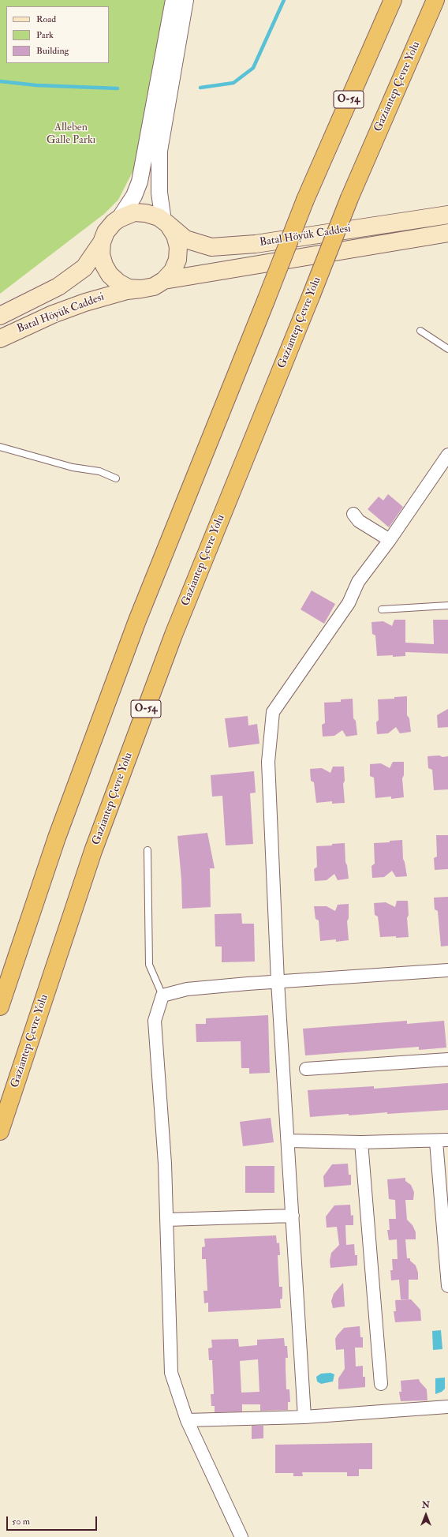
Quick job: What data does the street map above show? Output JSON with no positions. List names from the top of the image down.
{
  "streets": {
    "highway": ["Gaziantep Çevre Yolu", "O-54"],
    "main road": ["Batal Höyük Caddesi"]
  },
  "parks": ["Alleben Galle Parkı"],
  "legend": ["Road", "Park", "Building"],
  "scale_bar": "50 m",
  "north": "top"
}
